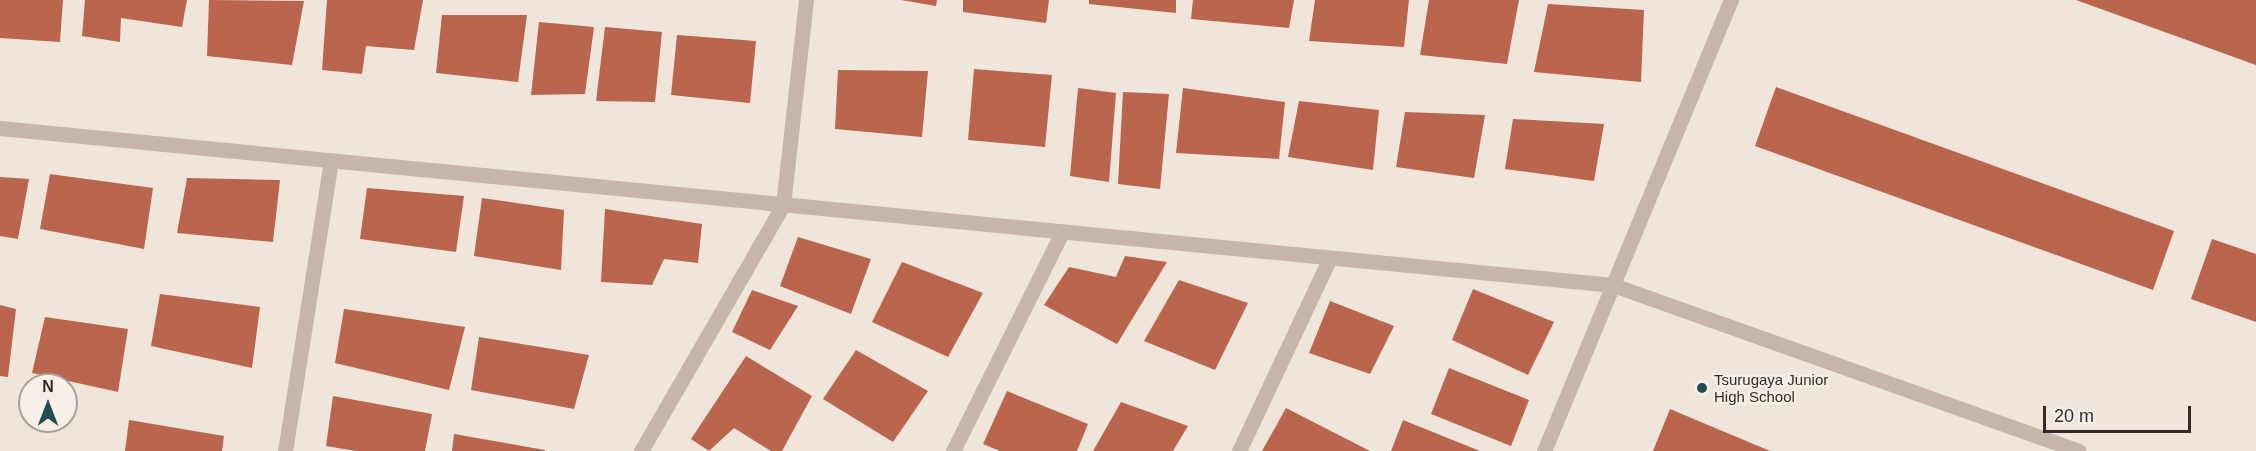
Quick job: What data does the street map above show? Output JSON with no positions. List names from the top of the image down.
{
  "places": ["Tsurugaya Junior High School"],
  "scale_bar": "20 m",
  "north": "top"
}
